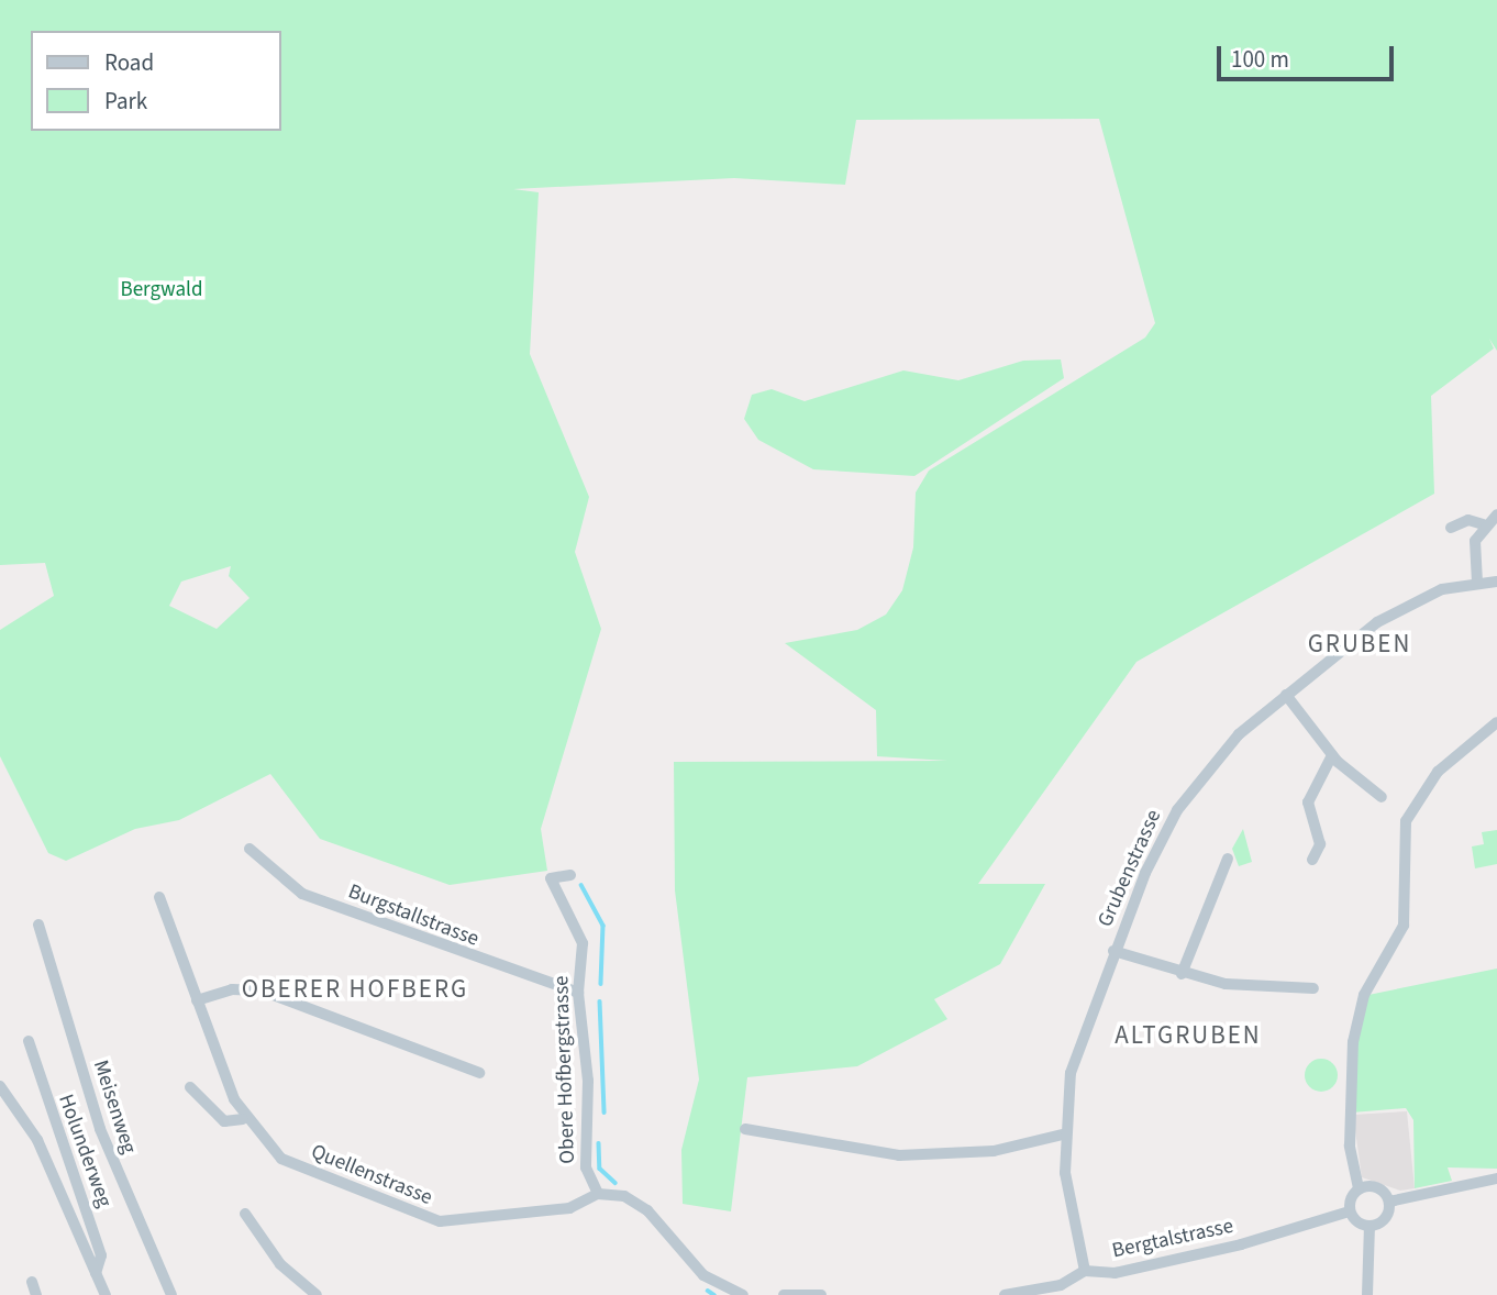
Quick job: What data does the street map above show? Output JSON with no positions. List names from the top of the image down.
{
  "streets": {
    "street": [
      "Grubenstrasse",
      "Burgstallstrasse",
      "Obere Hofbergstrasse",
      "Meisenweg",
      "Holunderweg",
      "Quellenstrasse",
      "Bergtalstrasse"
    ]
  },
  "crossings": [
    ["Grubenstrasse", "Bergtalstrasse"],
    ["Burgstallstrasse", "Obere Hofbergstrasse"],
    ["Obere Hofbergstrasse", "Quellenstrasse"]
  ],
  "districts": ["GRUBEN", "OBERER HOFBERG", "ALTGRUBEN"],
  "parks": ["Bergwald"],
  "legend": ["Road", "Park"],
  "scale_bar": "100 m"
}
